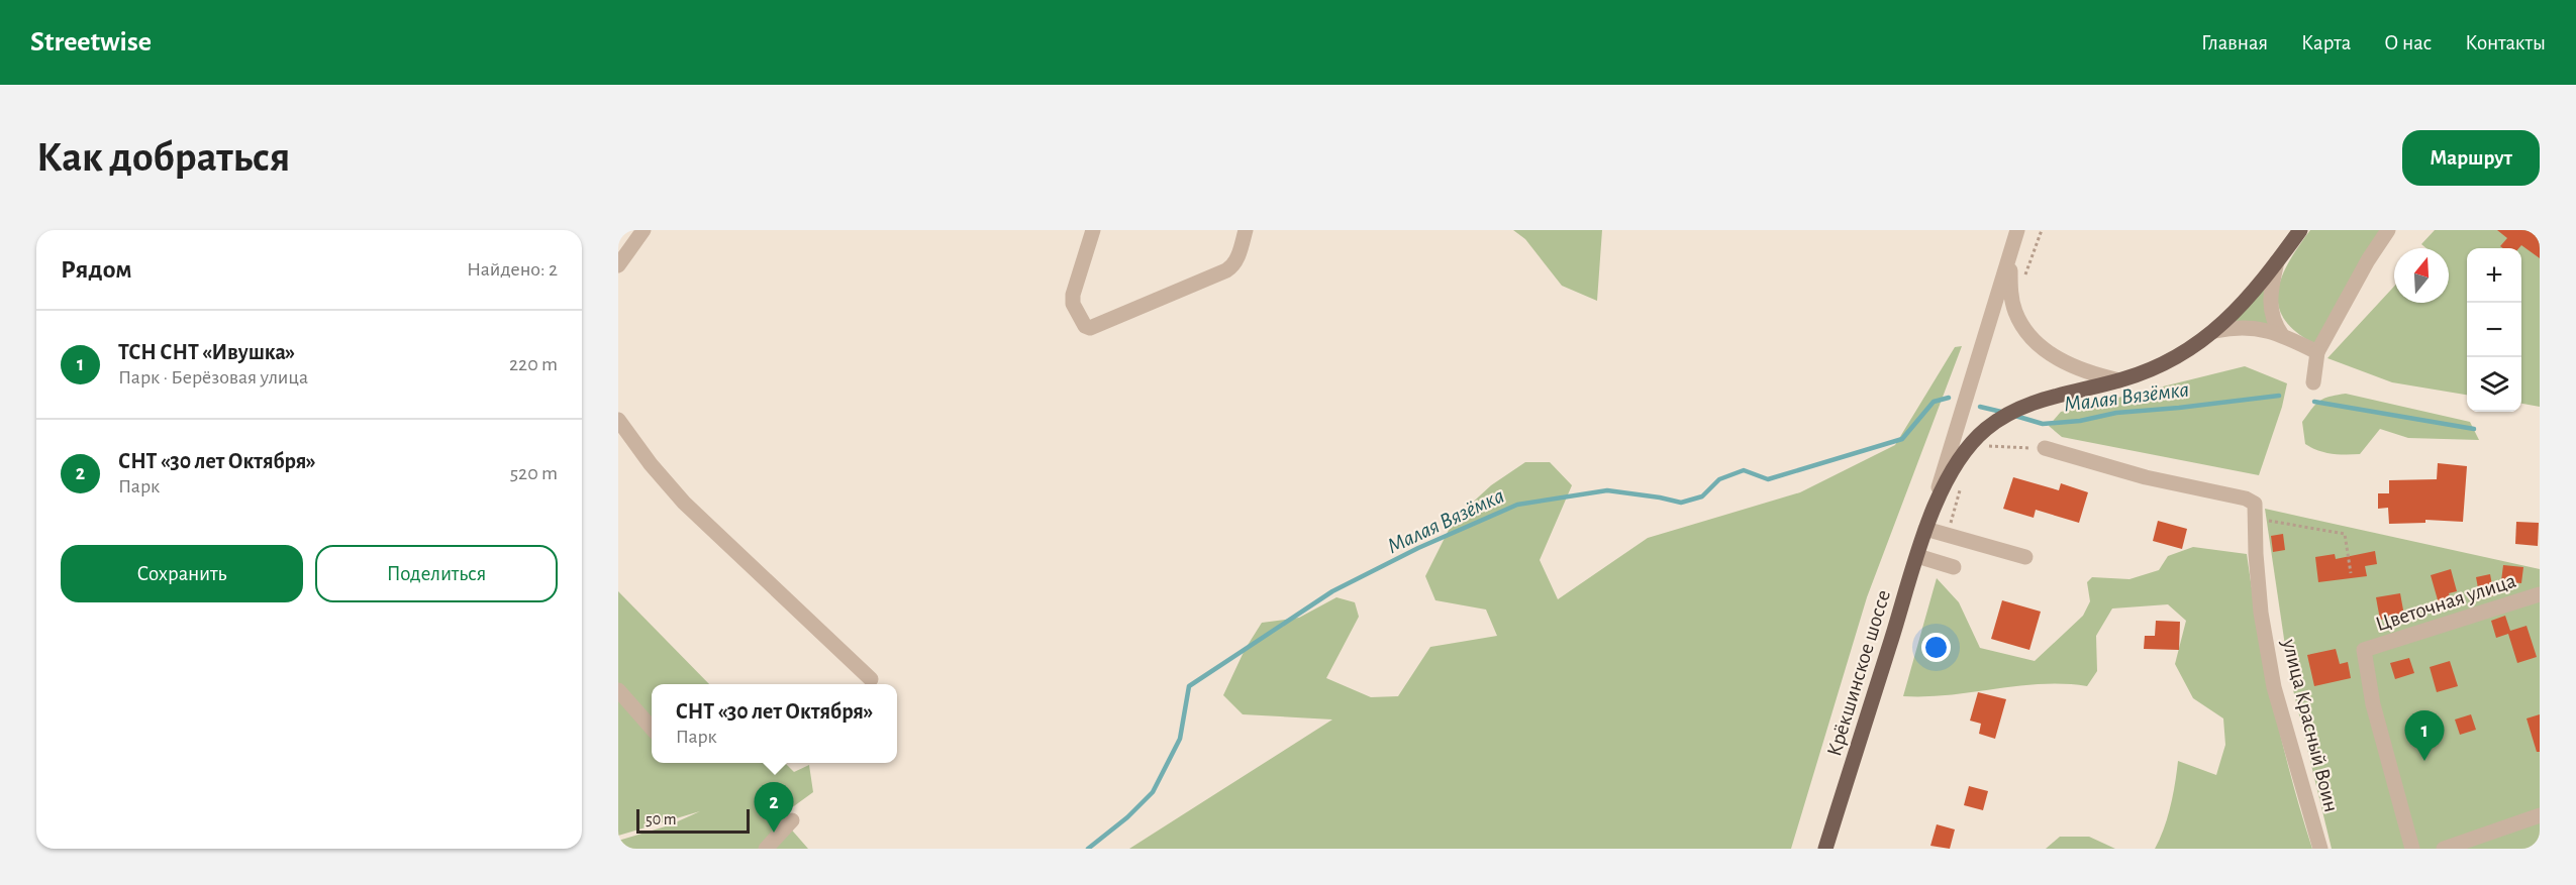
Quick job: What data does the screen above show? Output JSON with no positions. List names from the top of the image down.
{
  "streets": {
    "main road": ["Крёкшинское шоссе"],
    "street": ["Цветочная улица", "улица Красный Воин"]
  },
  "water": ["Малая Вязёмка"],
  "scale_bar": "50 m",
  "north": "top",
  "page": {
    "header": "Streetwise",
    "nav": [
      "Главная",
      "Карта",
      "О нас",
      "Контакты"
    ],
    "buttons": [
      "Маршрут",
      ["Сохранить", "Поделиться"]
    ],
    "title": "Как добраться",
    "heading": ["Рядом", "Найдено: 2"],
    "map_buttons": ["+", "−"],
    "list": [
      {
        "mark": "1",
        "name": "ТСН СНТ «Ивушка»",
        "note": "Парк · Берёзовая улица",
        "value": "220 m"
      },
      {
        "mark": "2",
        "name": "СНТ «30 лет Октября»",
        "note": "Парк",
        "value": "520 m"
      }
    ],
    "popup": ["СНТ «30 лет Октября»", "Парк"],
    "pins": ["1", "2"],
    "scale": "50 m"
  }
}
